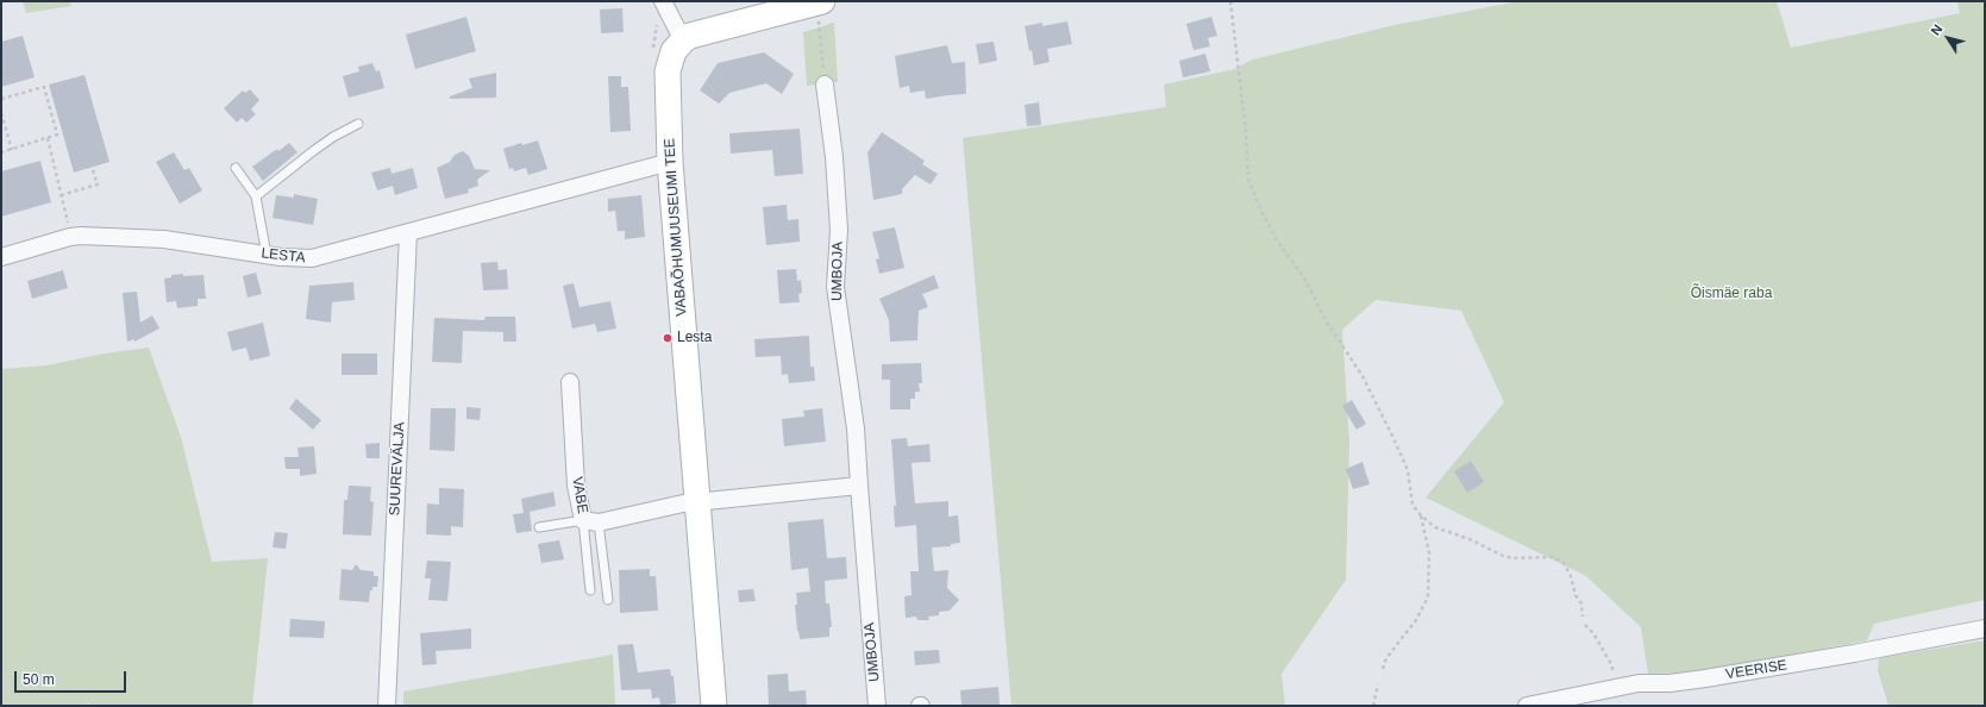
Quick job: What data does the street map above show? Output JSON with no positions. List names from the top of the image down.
{
  "streets": {
    "street": [
      "VABAÕHUMUUSEUMI TEE",
      "LESTA",
      "UMBOJA",
      "SUUREVÄLJA",
      "VABE",
      "VEERISE"
    ]
  },
  "crossings": [
    ["VABAÕHUMUUSEUMI TEE", "LESTA"],
    ["VABAÕHUMUUSEUMI TEE", "VABE"],
    ["LESTA", "SUUREVÄLJA"]
  ],
  "parks": ["Õismäe raba"],
  "places": ["Lesta"],
  "scale_bar": "50 m",
  "north": "top left"
}
